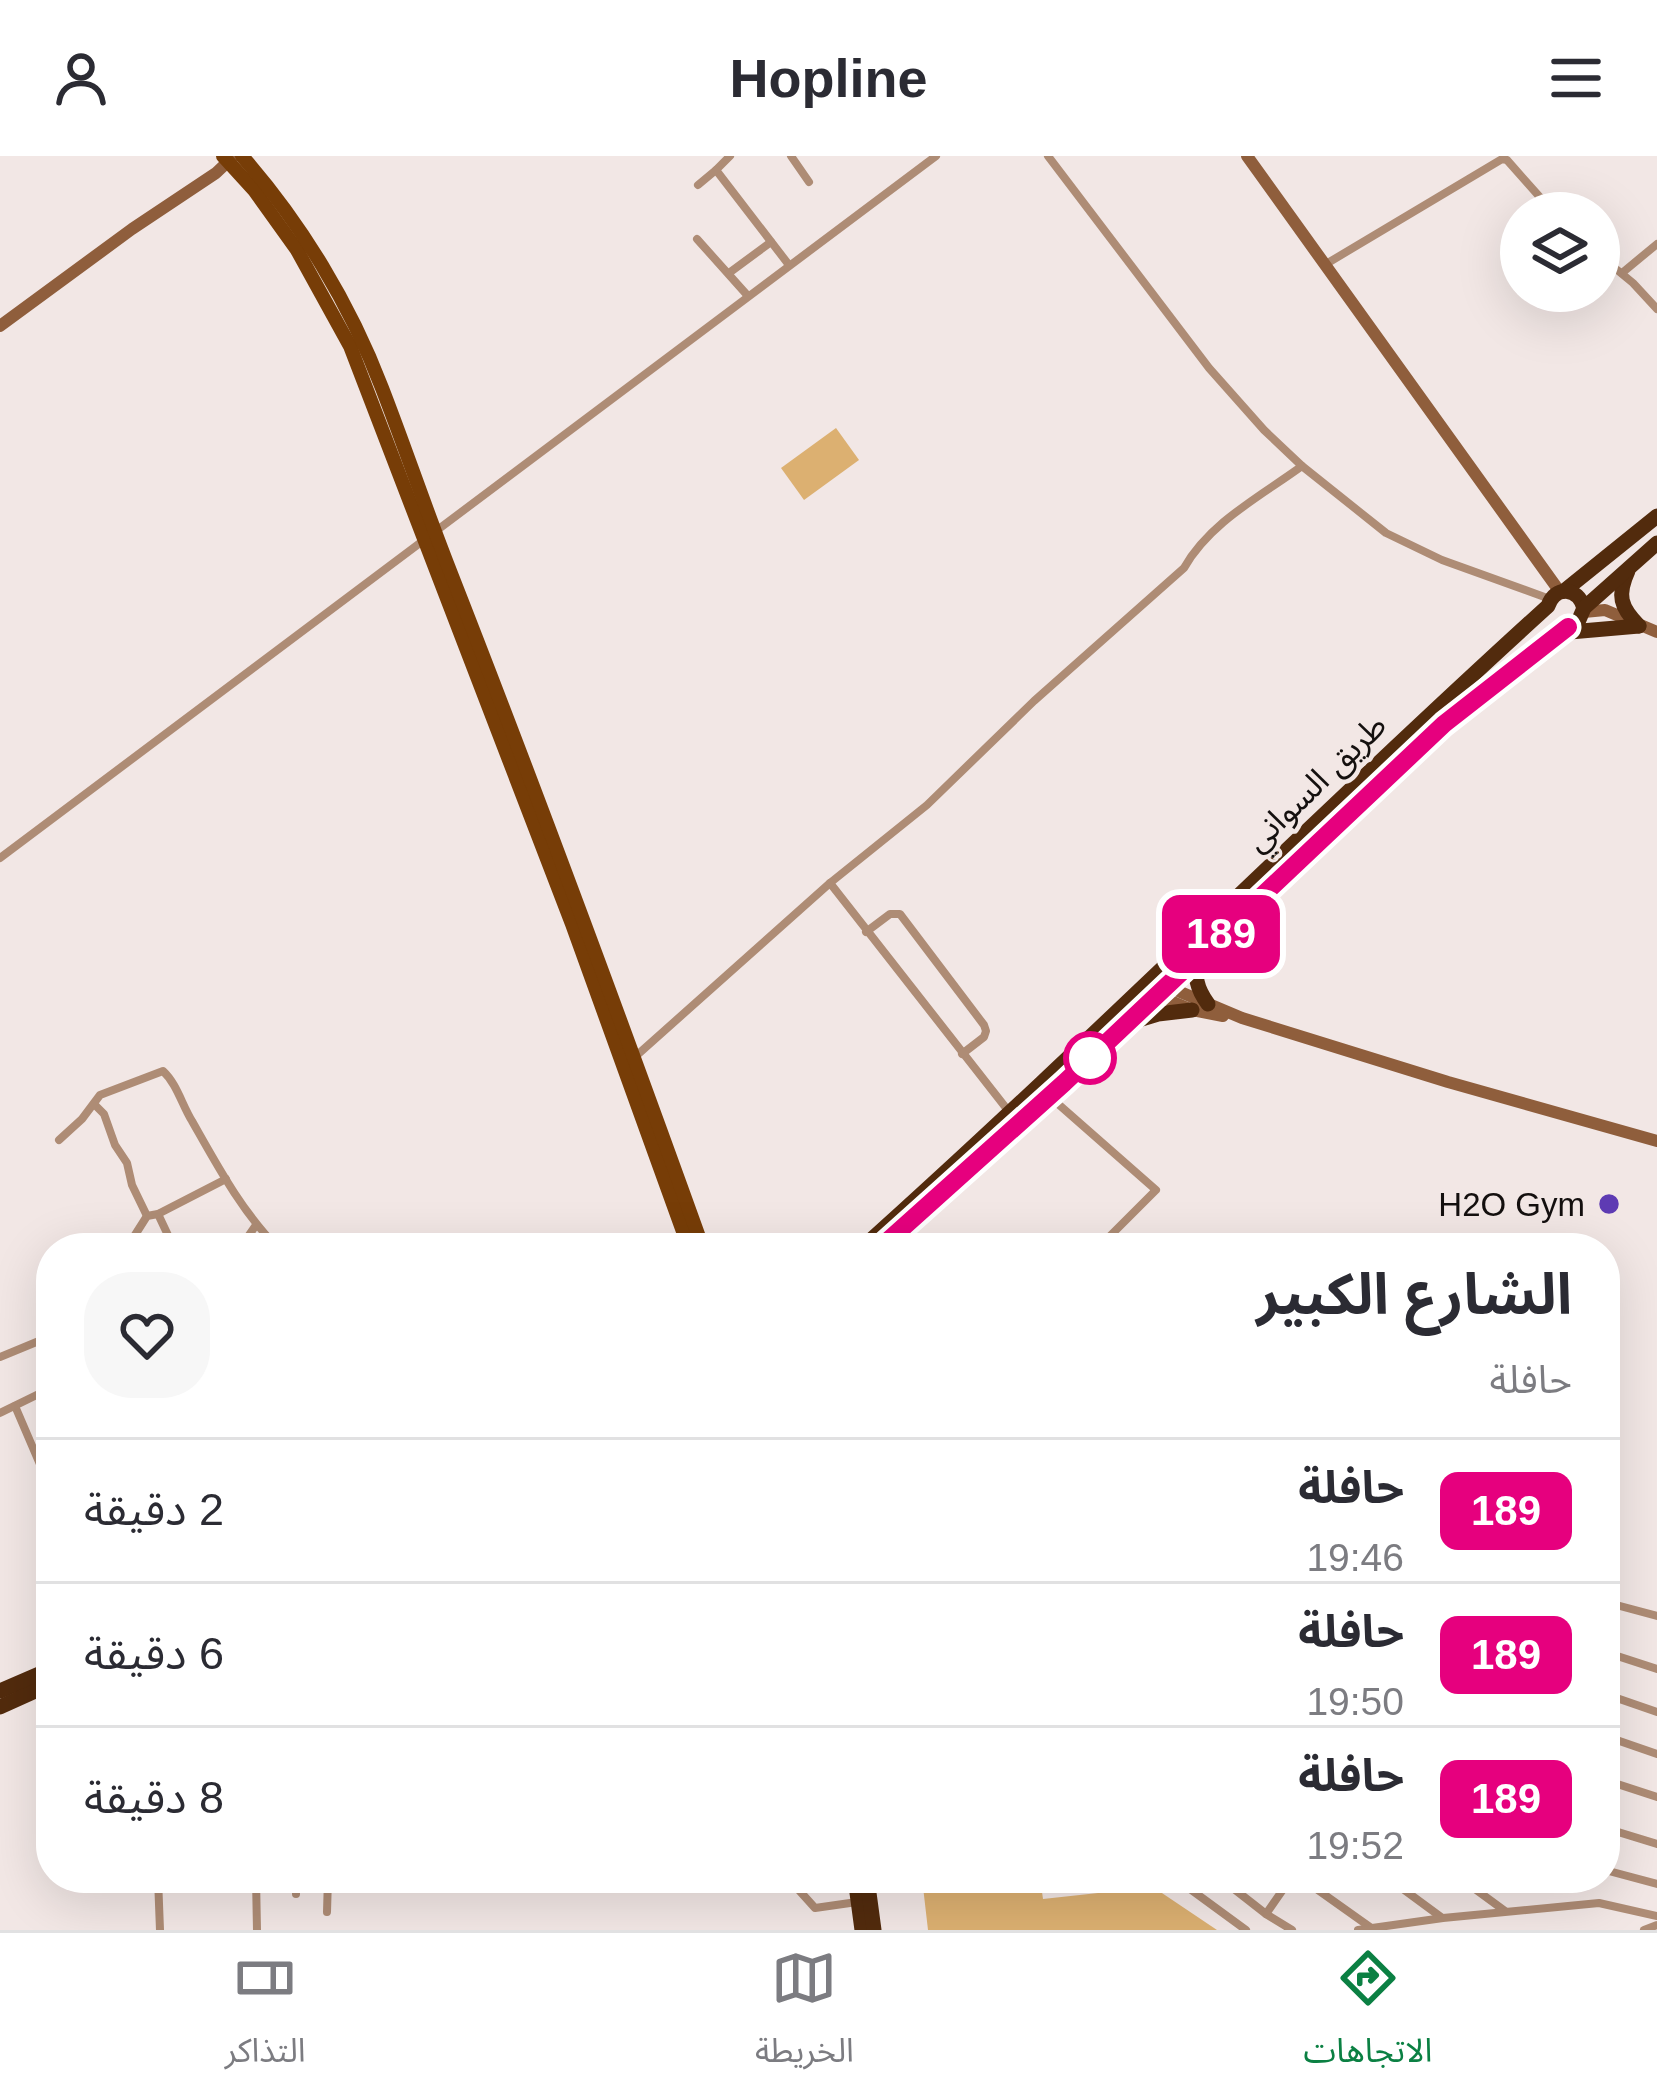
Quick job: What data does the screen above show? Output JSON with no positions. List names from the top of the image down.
{
  "streets": {
    "highway": ["طريق السواني"]
  },
  "places": ["H2O Gym"],
  "lines": ["bus line 189"],
  "page": {
    "header": "Hopline",
    "on_map": "189",
    "heading": ["الشارع الكبير", "حافلة"],
    "list": [
      {
        "mark": "189",
        "name": "حافلة",
        "note": "19:46",
        "value": "2 دقيقة"
      },
      {
        "mark": "189",
        "name": "حافلة",
        "note": "19:50",
        "value": "6 دقيقة"
      },
      {
        "mark": "189",
        "name": "حافلة",
        "note": "19:52",
        "value": "8 دقيقة"
      }
    ],
    "tabs": ["الاتجاهات", "الخريطة", "التذاكر"]
  }
}
